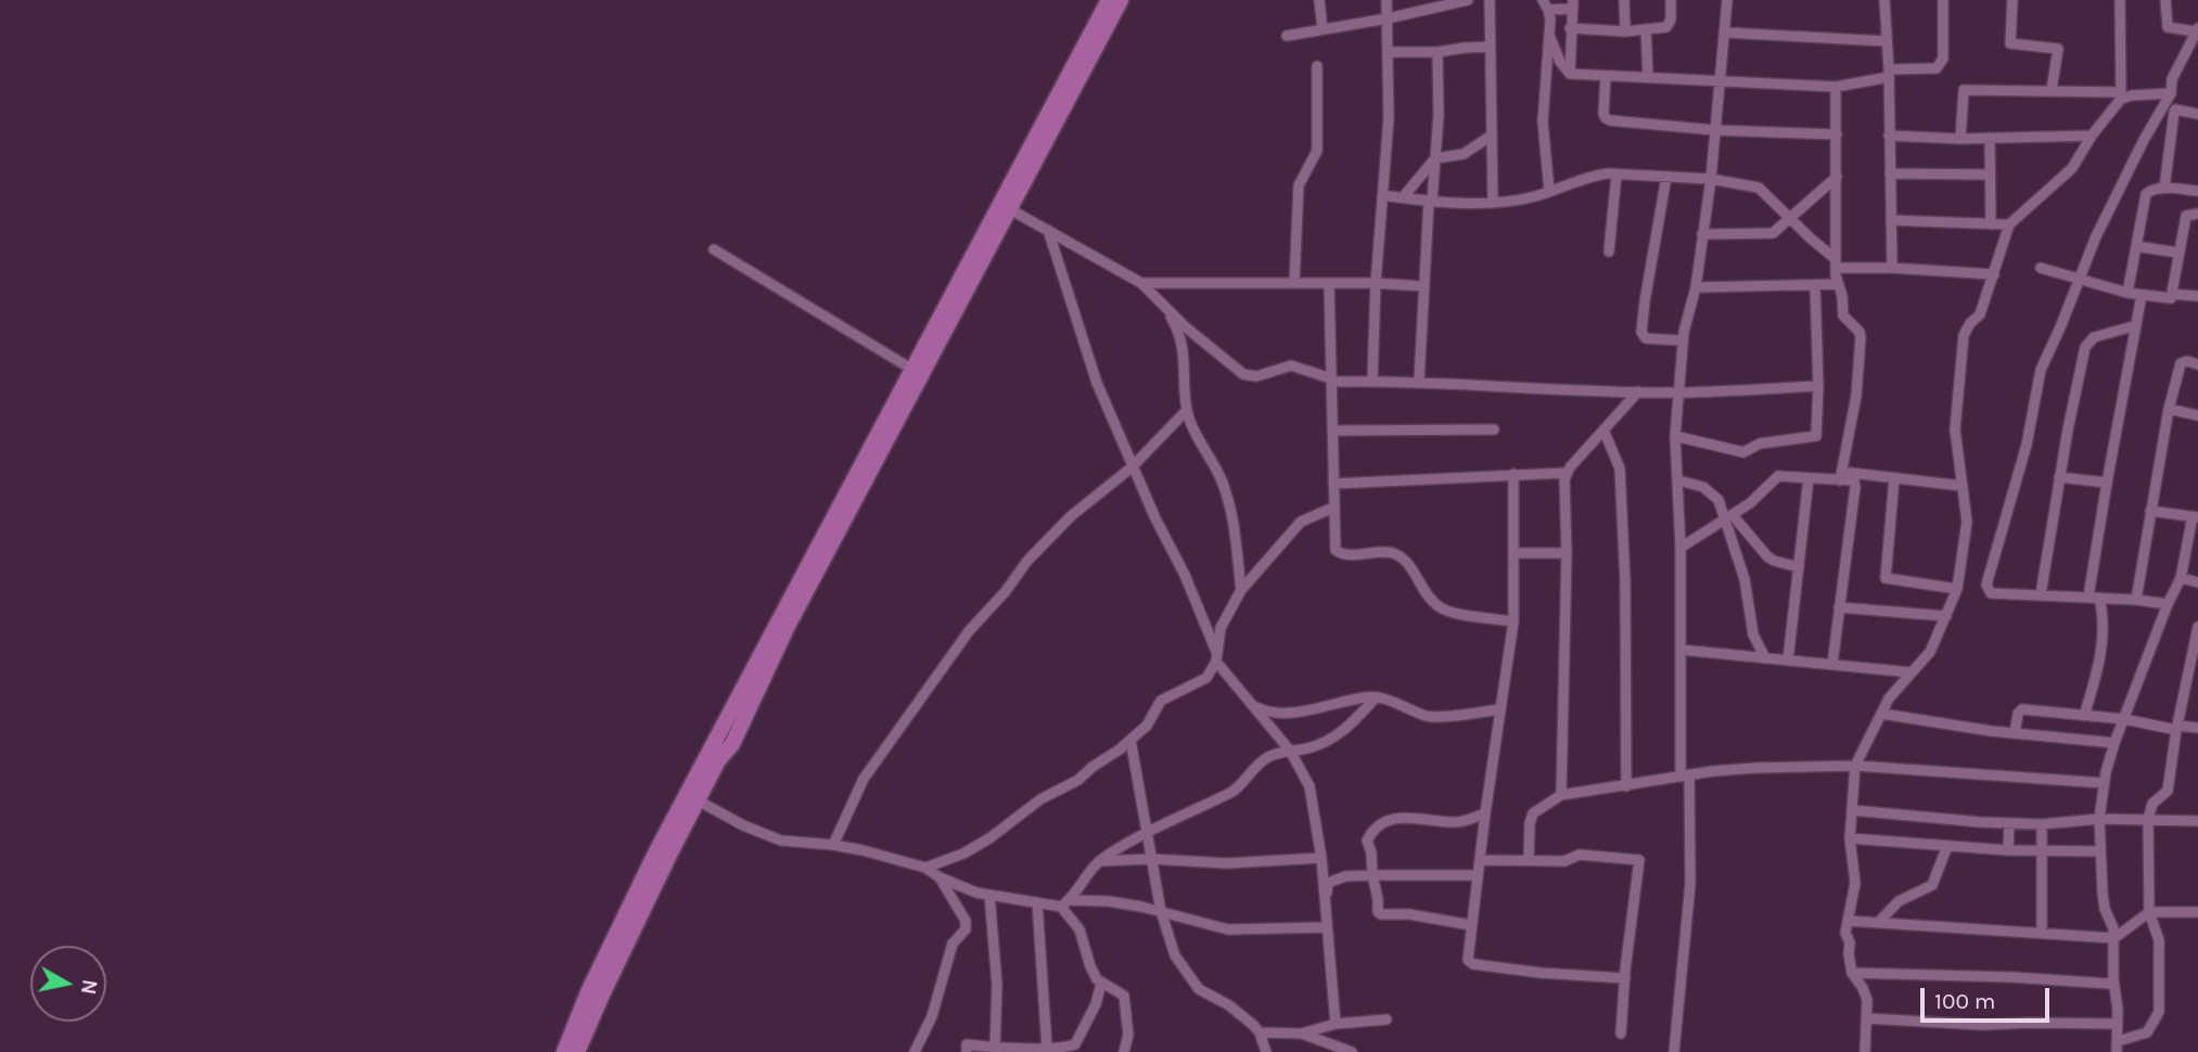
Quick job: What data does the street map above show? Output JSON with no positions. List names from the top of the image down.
{
  "scale_bar": "100 m",
  "north": "right"
}
